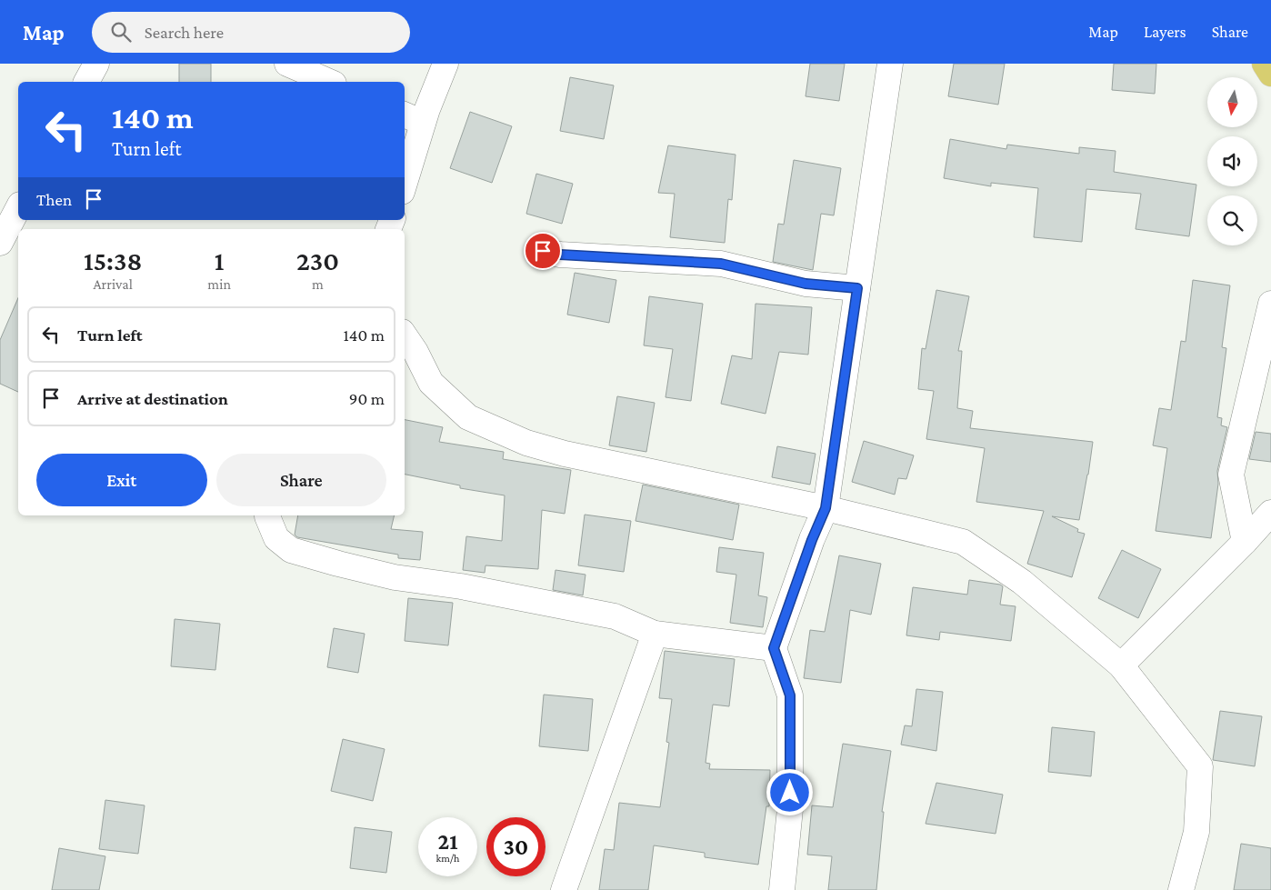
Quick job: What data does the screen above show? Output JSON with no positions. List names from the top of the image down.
{
  "north": "bottom",
  "page": {
    "header": "Map",
    "search": "Search here",
    "nav": ["Map", "Layers", "Share"],
    "turn": ["140 m", "Turn left"],
    "then": "Then",
    "eta": [
      "15:38",
      "Arrival",
      "1",
      "min",
      "230",
      "m"
    ],
    "list": [
      {
        "name": "Turn left",
        "value": "140 m"
      },
      {
        "name": "Arrive at destination",
        "value": "90 m"
      }
    ],
    "buttons": ["Exit", "Share"],
    "speed": "21 km/h",
    "limit": "30"
  }
}
